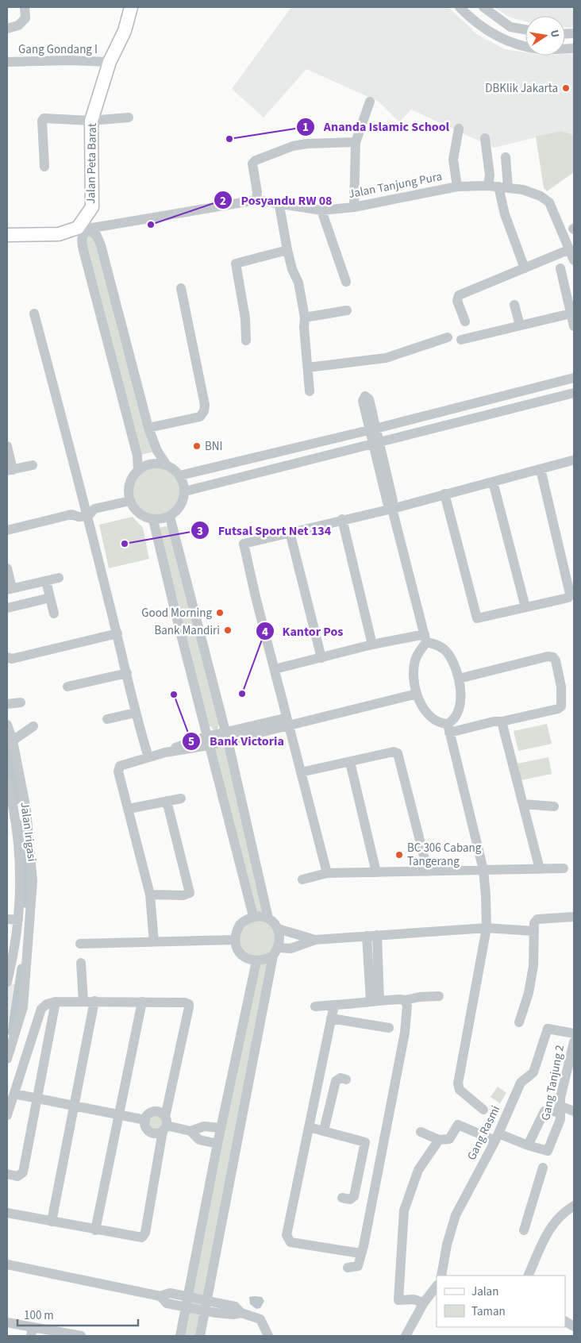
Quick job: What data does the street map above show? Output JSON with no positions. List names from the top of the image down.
{
  "streets": {
    "main road": ["Jalan Peta Barat"],
    "street": [
      "Gang Gondang I",
      "Jalan Tanjung Pura",
      "Jalan Irigasi",
      "Gang Tanjung 2",
      "Gang Rasmi"
    ]
  },
  "crossings": [
    ["Gang Gondang I", "Jalan Peta Barat"],
    ["Jalan Peta Barat", "Jalan Tanjung Pura"]
  ],
  "places": [
    "DBKlik Jakarta",
    "Ananda Islamic School",
    "Posyandu RW 08",
    "BNI",
    "Futsal Sport Net 134",
    "Good Morning",
    "Bank Mandiri",
    "Kantor Pos",
    "Bank Victoria",
    "BC 306 Cabang Tangerang"
  ],
  "legend": ["Jalan", "Taman"],
  "scale_bar": "100 m",
  "north": "right"
}
